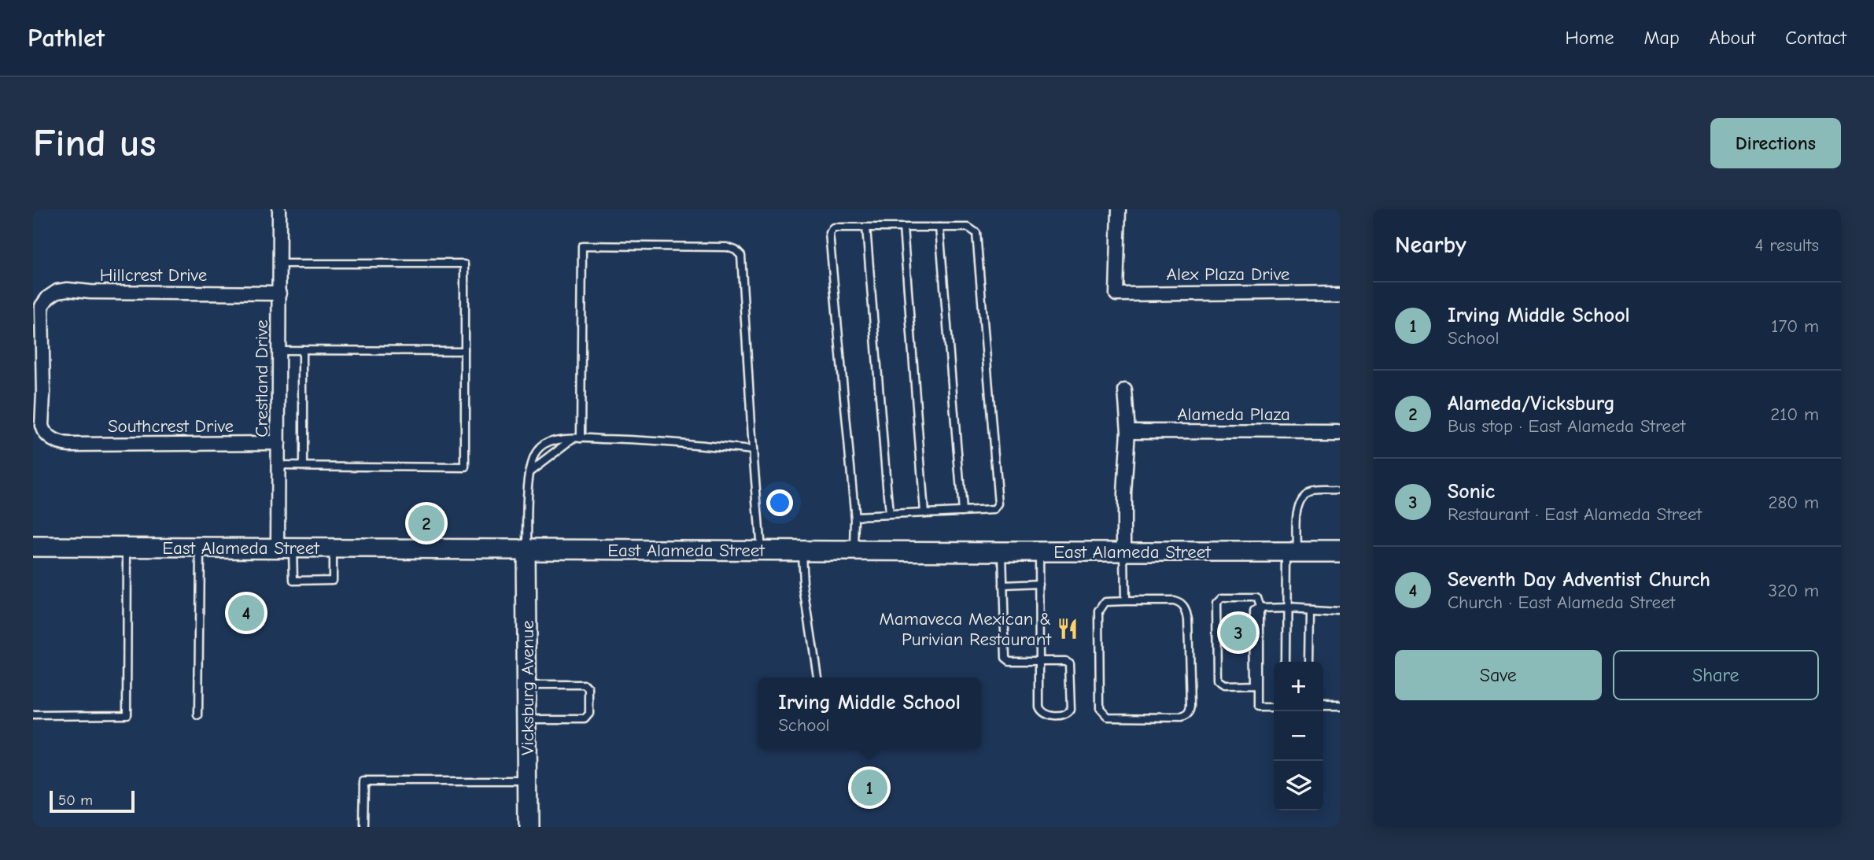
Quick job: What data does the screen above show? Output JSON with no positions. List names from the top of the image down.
{
  "streets": {
    "street": [
      "Alex Plaza Drive",
      "Hillcrest Drive",
      "Crestland Drive",
      "Alameda Plaza",
      "Southcrest Drive",
      "East Alameda Street",
      "Vicksburg Avenue"
    ]
  },
  "crossings": [
    ["Hillcrest Drive", "Crestland Drive"],
    ["Hillcrest Drive", "Southcrest Drive"],
    ["Crestland Drive", "Southcrest Drive"],
    ["Crestland Drive", "East Alameda Street"],
    ["East Alameda Street", "Vicksburg Avenue"]
  ],
  "places": {
    "restaurant": ["Mamaveca Mexican & Purivian Restaurant"]
  },
  "scale_bar": "50 m",
  "page": {
    "header": "Pathlet",
    "nav": [
      "Home",
      "Map",
      "About",
      "Contact"
    ],
    "buttons": [
      "Directions",
      ["Save", "Share"]
    ],
    "title": "Find us",
    "heading": ["Nearby", "4 results"],
    "list": [
      {
        "mark": "1",
        "name": "Irving Middle School",
        "note": "School",
        "value": "170 m"
      },
      {
        "mark": "2",
        "name": "Alameda/Vicksburg",
        "note": "Bus stop · East Alameda Street",
        "value": "210 m"
      },
      {
        "mark": "3",
        "name": "Sonic",
        "note": "Restaurant · East Alameda Street",
        "value": "280 m"
      },
      {
        "mark": "4",
        "name": "Seventh Day Adventist Church",
        "note": "Church · East Alameda Street",
        "value": "320 m"
      }
    ],
    "pins": [
      "2",
      "4",
      "3",
      "1"
    ],
    "map_buttons": ["+", "−"],
    "popup": ["Irving Middle School", "School"],
    "scale": "50 m"
  }
}
